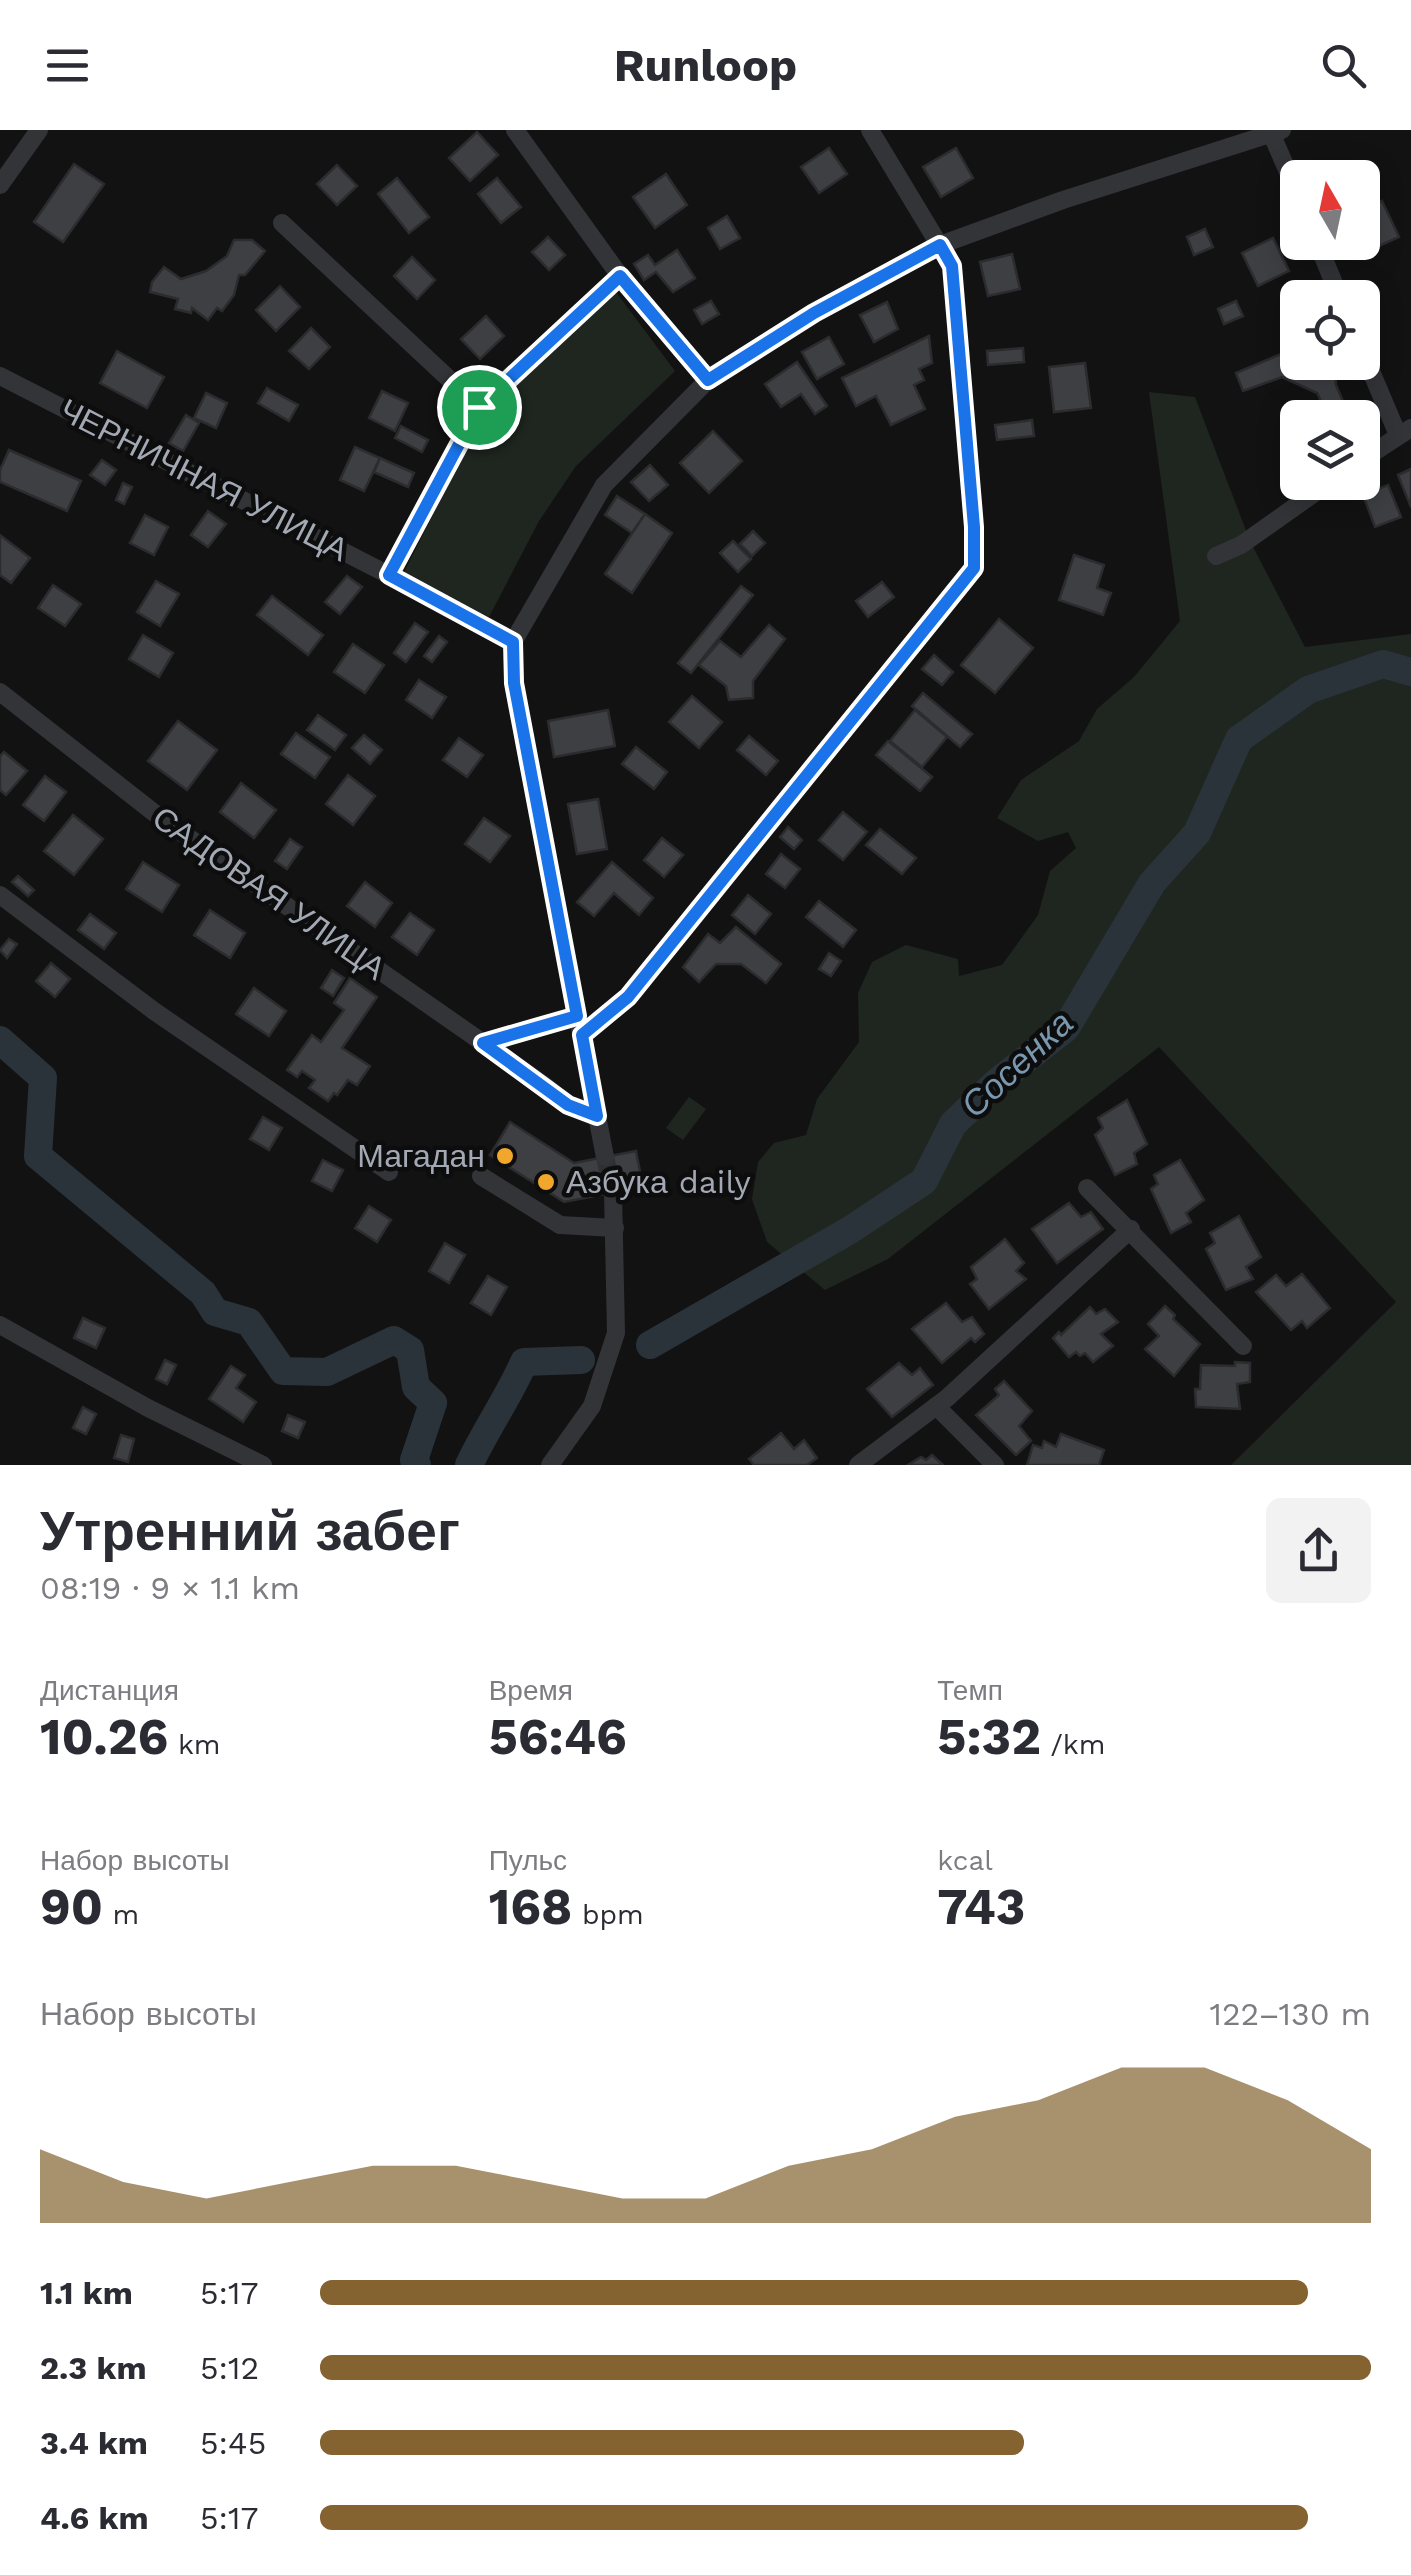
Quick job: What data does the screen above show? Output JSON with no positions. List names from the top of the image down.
{
  "streets": {
    "street": ["ЧЕРНИЧНАЯ УЛИЦА", "САДОВАЯ УЛИЦА"]
  },
  "water": ["Сосенка"],
  "places": ["Магадан", "Азбука daily"],
  "north": "top",
  "page": {
    "header": "Runloop",
    "heading": ["Утренний забег", "08:19 · 9 × 1.1 km"],
    "stats": [
      ["Дистанция", "10.26 km"],
      ["Время", "56:46"],
      ["Темп", "5:32 /km"],
      ["Набор высоты", "90 m"],
      ["Пульс", "168 bpm"],
      ["kcal", "743"]
    ],
    "chart": ["Набор высоты", "122–130 m"],
    "list": [
      {
        "name": "1.1 km",
        "note": "5:17"
      },
      {
        "name": "2.3 km",
        "note": "5:12"
      },
      {
        "name": "3.4 km",
        "note": "5:45"
      },
      {
        "name": "4.6 km",
        "note": "5:17"
      }
    ]
  }
}
